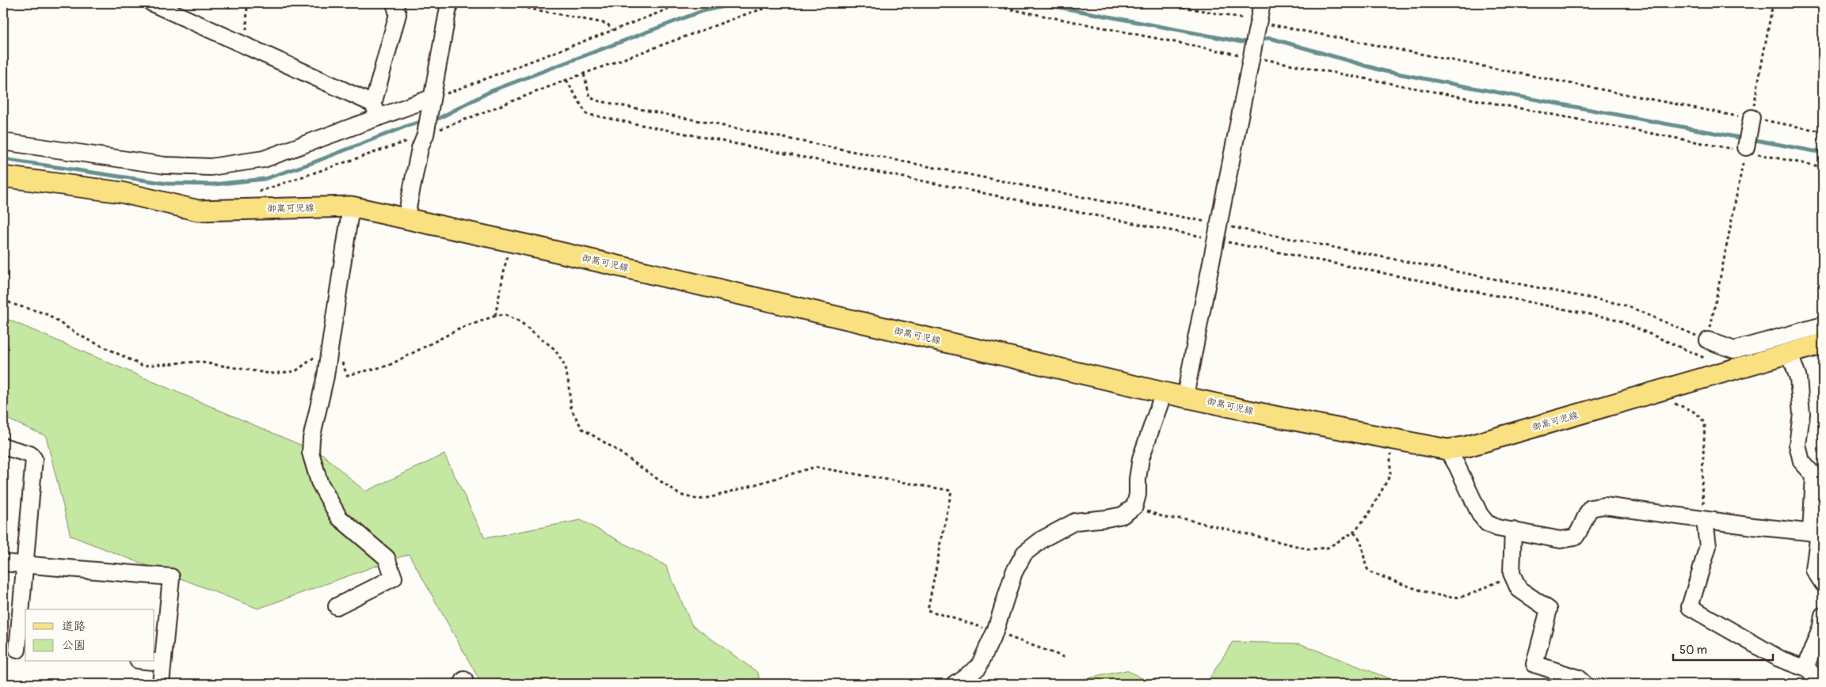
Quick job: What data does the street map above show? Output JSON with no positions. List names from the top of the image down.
{
  "streets": {
    "main road": ["御嵩可児線"]
  },
  "legend": ["道路", "公園"],
  "scale_bar": "50 m"
}
